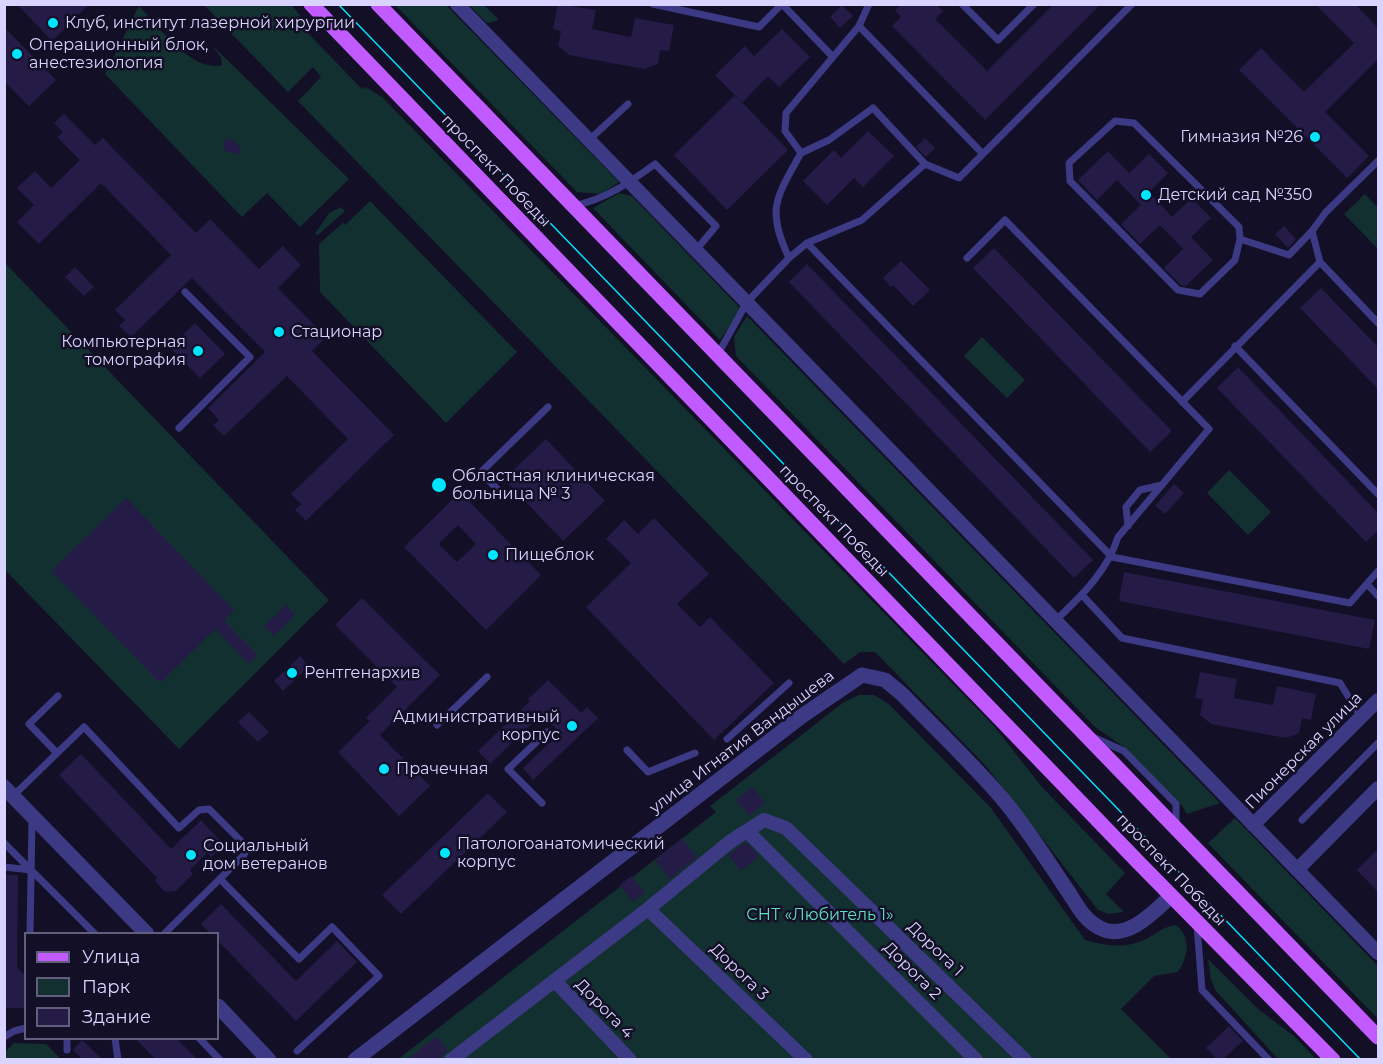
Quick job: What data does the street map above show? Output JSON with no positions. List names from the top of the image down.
{
  "streets": {
    "main road": ["проспект Победы"],
    "street": [
      "улица Игнатия Вандышева",
      "Пионерская улица",
      "Дорога 1",
      "Дорога 2",
      "Дорога 3",
      "Дорога 4"
    ]
  },
  "crossings": [
    ["проспект Победы", "улица Игнатия Вандышева"],
    ["Дорога 1", "Дорога 2"]
  ],
  "parks": ["СНТ «Любитель 1»"],
  "places": [
    "Клуб, институт лазерной хирургии",
    "Операционный блок, анестезиология",
    "Гимназия №26",
    "Детский сад №350",
    "Стационар",
    "Компьютерная томография",
    "Областная клиническая больница № 3",
    "Пищеблок",
    "Рентгенархив",
    "Административный корпус",
    "Прачечная",
    "Патологоанатомический корпус",
    "Социальный дом ветеранов"
  ],
  "legend": ["Улица", "Парк", "Здание"]
}
